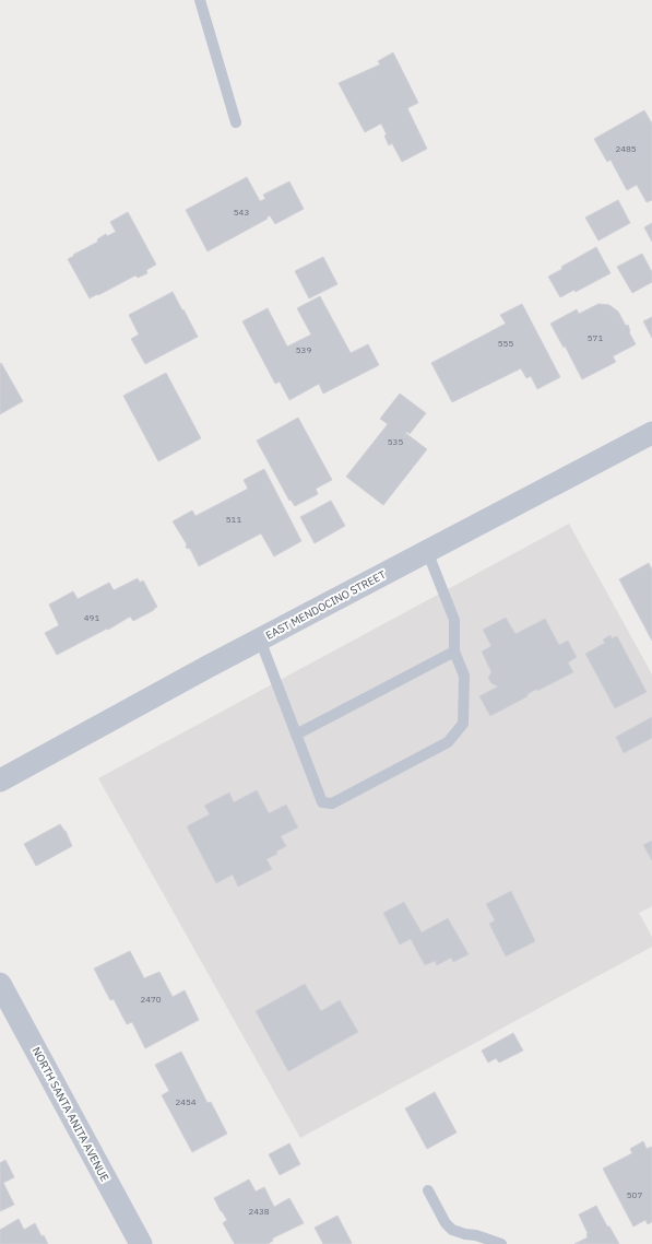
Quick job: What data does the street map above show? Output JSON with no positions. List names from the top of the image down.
{
  "streets": {
    "street": ["EAST MENDOCINO STREET", "NORTH SANTA ANITA AVENUE"]
  },
  "house_numbers": [
    "2485",
    "543",
    "571",
    "555",
    "539",
    "535",
    "511",
    "491",
    "2470",
    "2454",
    "507",
    "2438"
  ]
}
